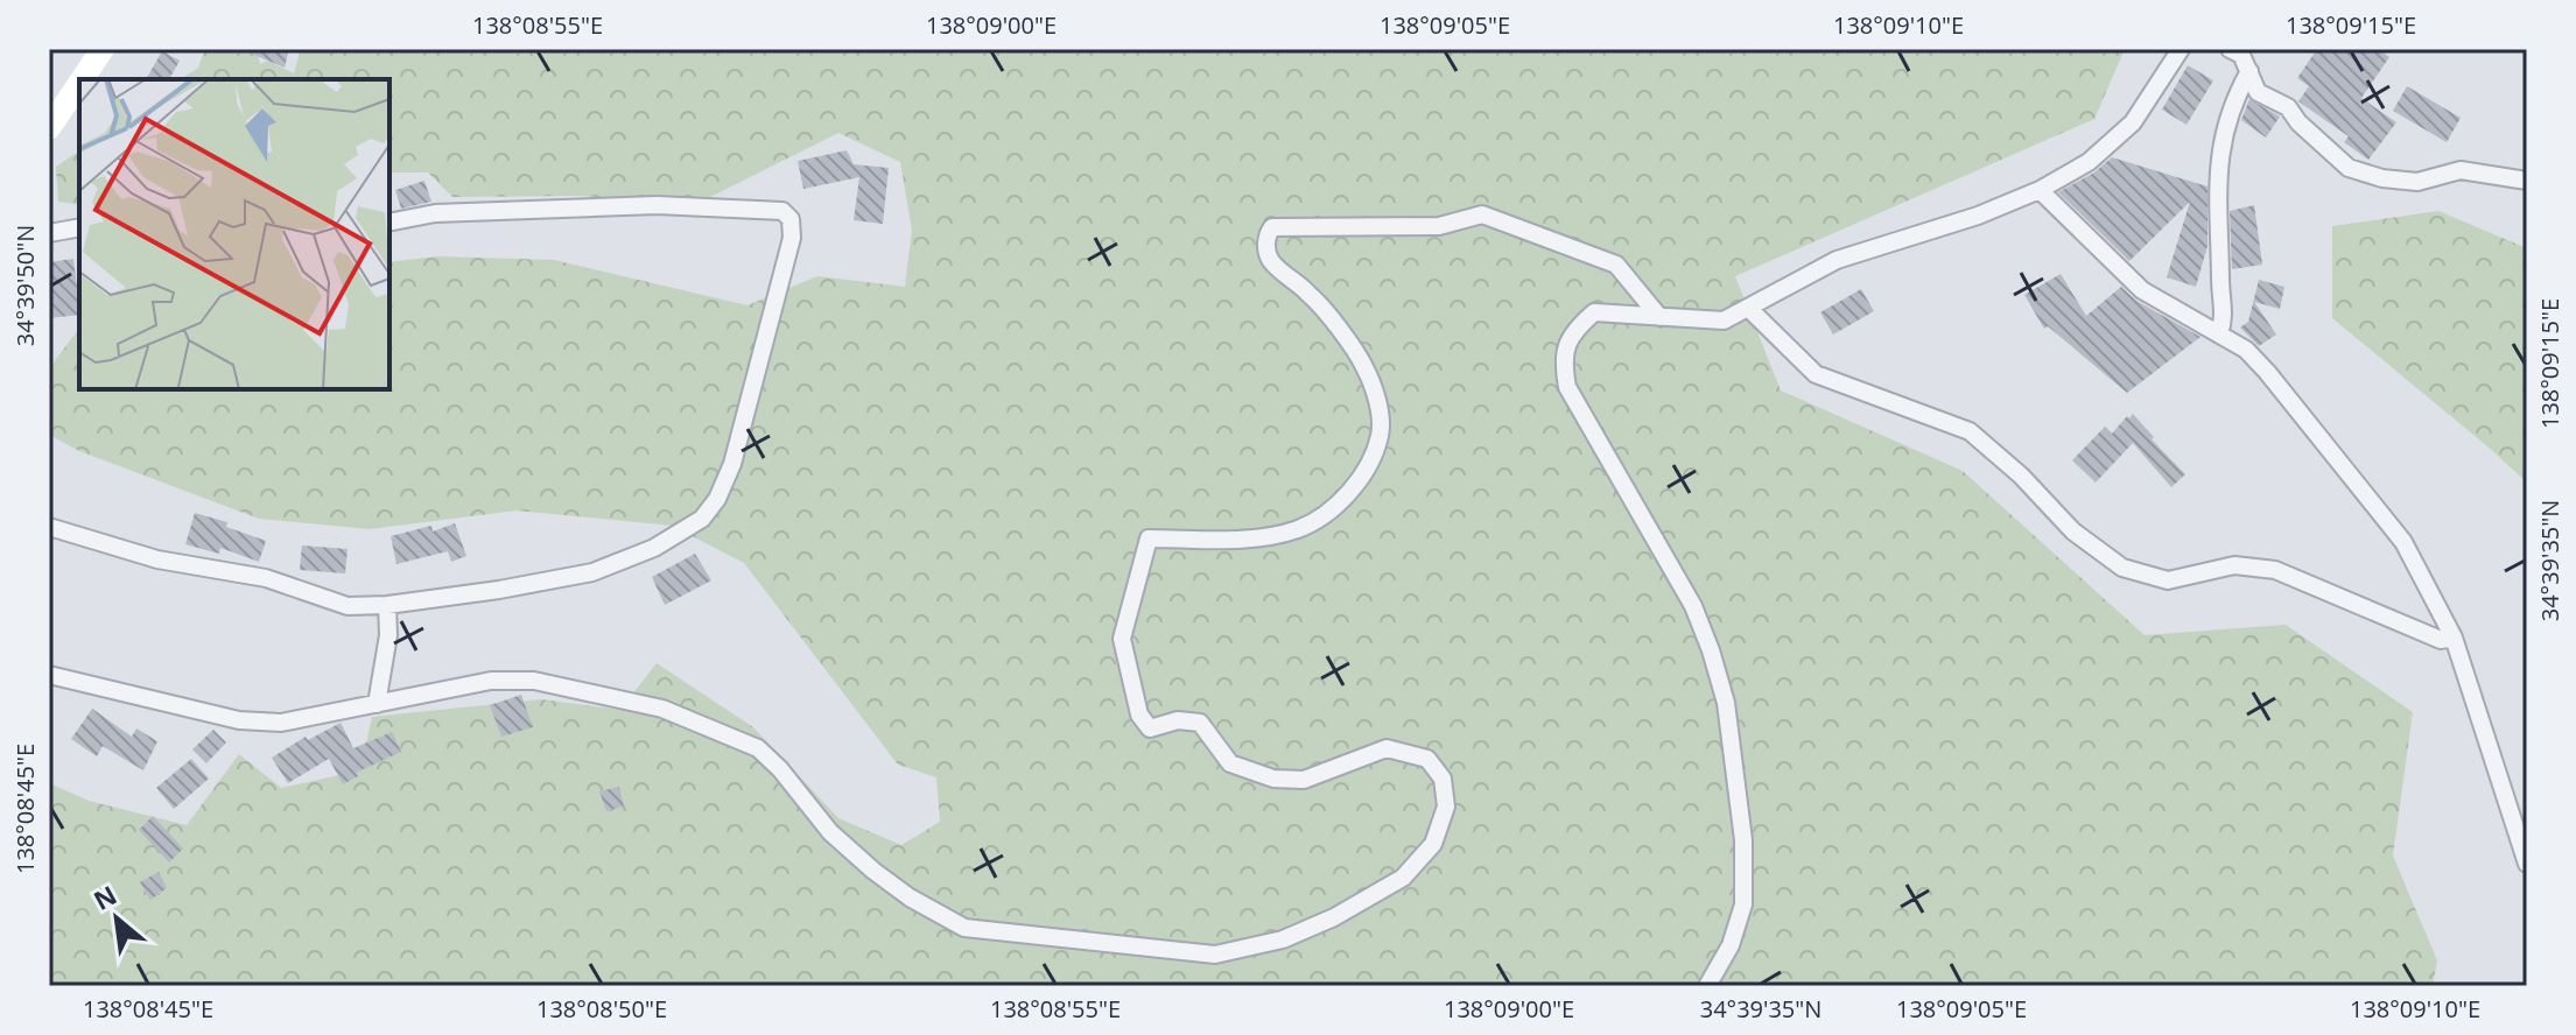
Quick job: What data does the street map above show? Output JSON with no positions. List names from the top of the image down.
{
  "north": "top left",
  "coordinates": [
    "138°08'55\"E",
    "138°09'00\"E",
    "138°09'05\"E",
    "138°09'10\"E",
    "138°09'15\"E",
    "34°39'50\"N",
    "34°39'35\"N",
    "138°08'45\"E",
    "138°08'50\"E"
  ]
}
